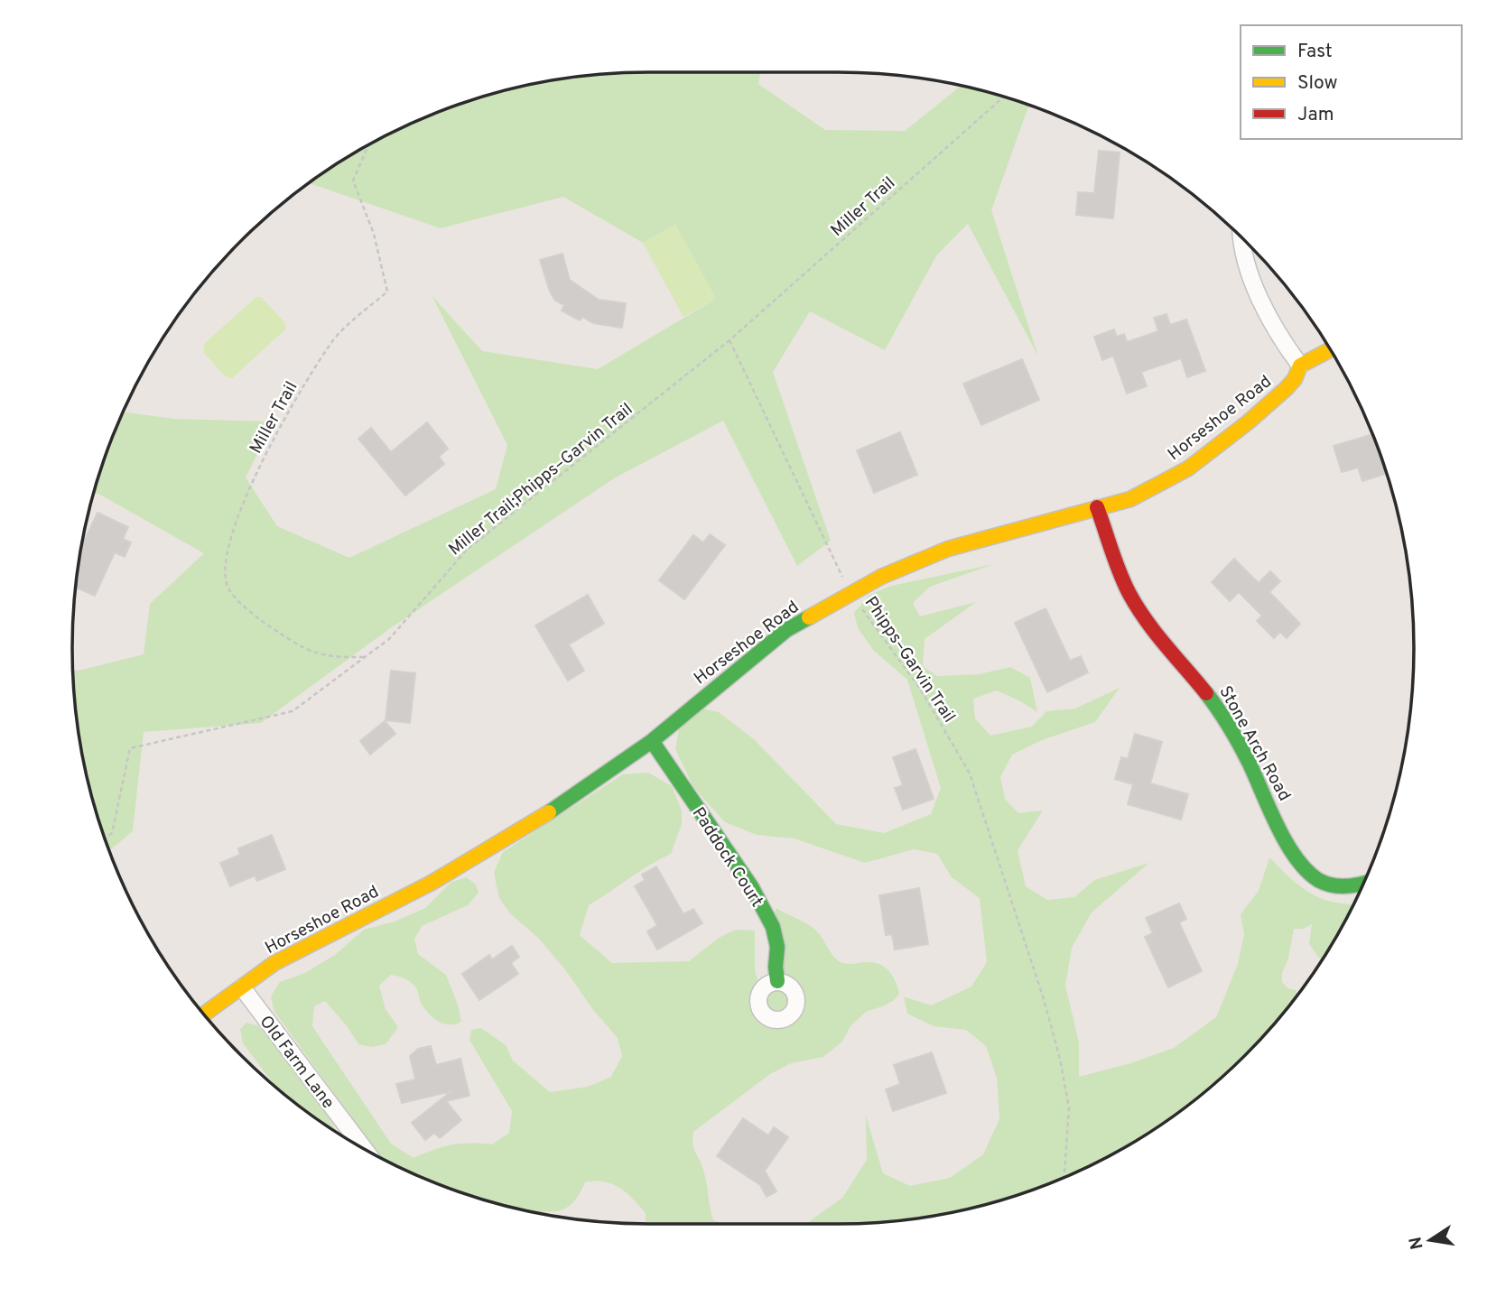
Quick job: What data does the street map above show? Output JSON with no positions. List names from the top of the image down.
{
  "streets": {
    "street": [
      "Horseshoe Road",
      "Stone Arch Road",
      "Paddock Court",
      "Old Farm Lane"
    ],
    "path": ["Miller Trail", "Miller Trail;Phipps–Garvin Trail", "Phipps–Garvin Trail"]
  },
  "crossings": [
    ["Miller Trail", "Miller Trail;Phipps–Garvin Trail"],
    ["Miller Trail", "Phipps–Garvin Trail"],
    ["Horseshoe Road", "Phipps–Garvin Trail"],
    ["Horseshoe Road", "Stone Arch Road"],
    ["Horseshoe Road", "Paddock Court"],
    ["Horseshoe Road", "Old Farm Lane"],
    ["Miller Trail;Phipps–Garvin Trail", "Phipps–Garvin Trail"]
  ],
  "legend": ["Fast", "Slow", "Jam"],
  "north": "left"
}
